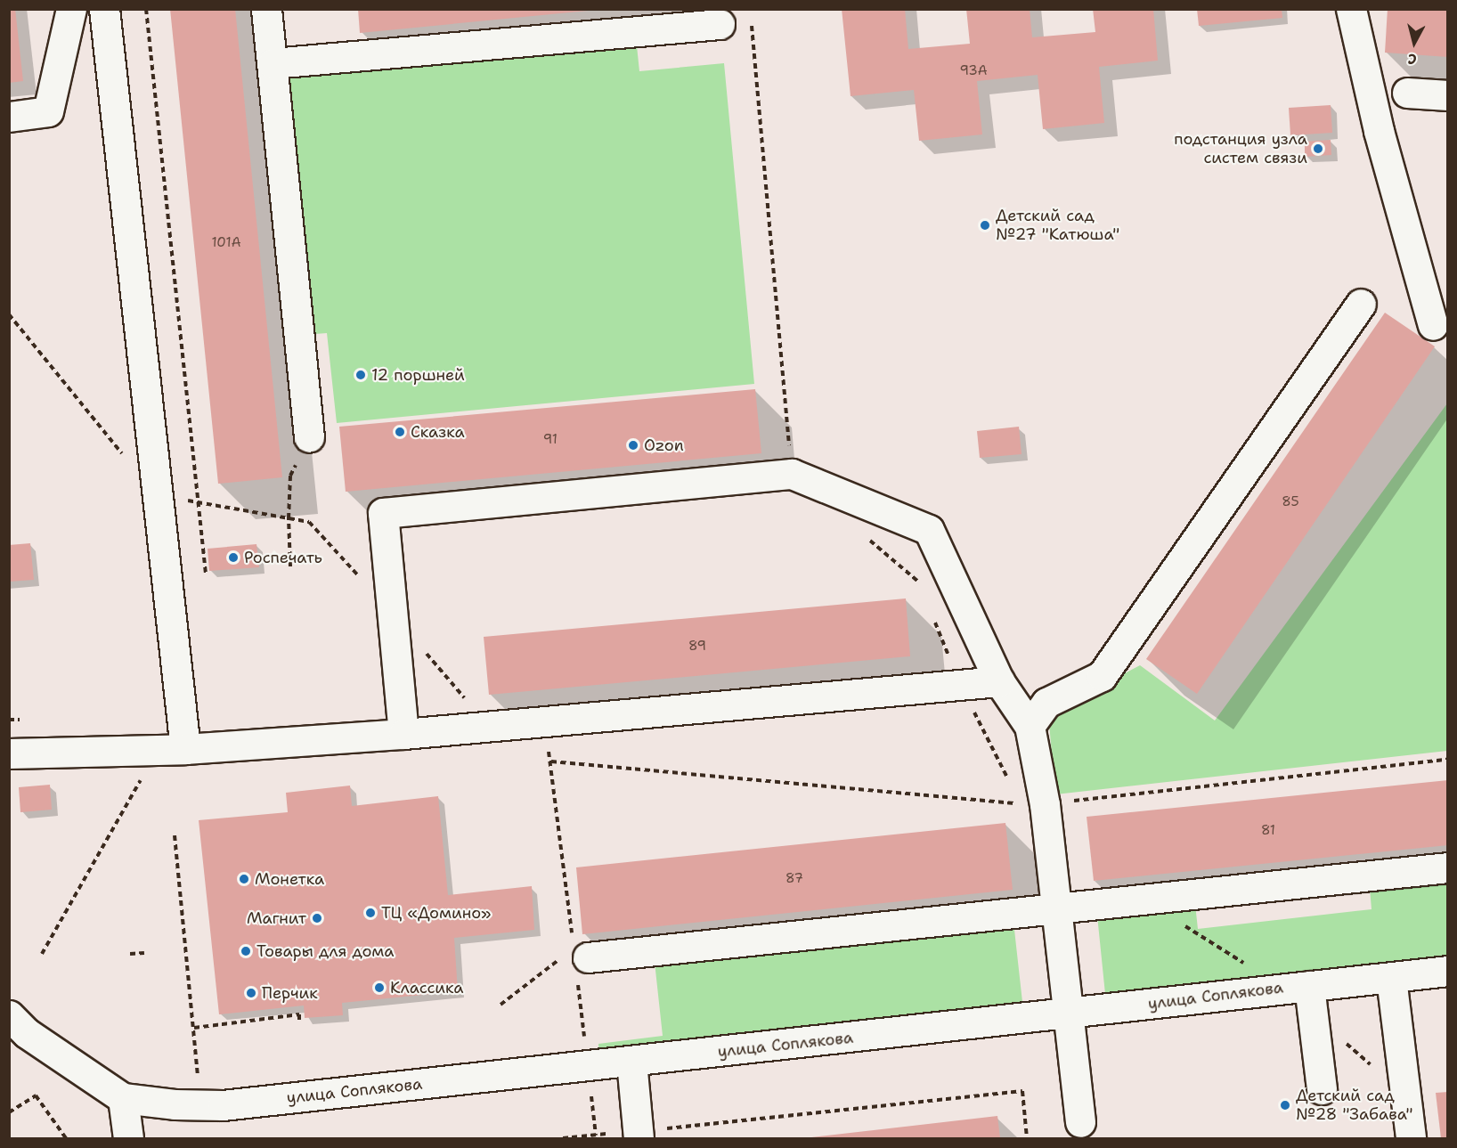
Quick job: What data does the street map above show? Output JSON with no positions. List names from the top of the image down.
{
  "streets": {
    "street": ["улица Соплякова"]
  },
  "places": [
    "подстанция узла систем связи",
    "Детский сад №27 \"Катюша\"",
    "12 поршней",
    "Сказка",
    "Ozon",
    "Роспечать",
    "Монетка",
    "ТЦ «Домино»",
    "Магнит",
    "Товары для дома",
    "Классика",
    "Перчик",
    "Детский сад №28 \"Забава\""
  ],
  "house_numbers": [
    "93А",
    "101А",
    "91",
    "85",
    "89",
    "81",
    "87"
  ],
  "north": "bottom"
}
